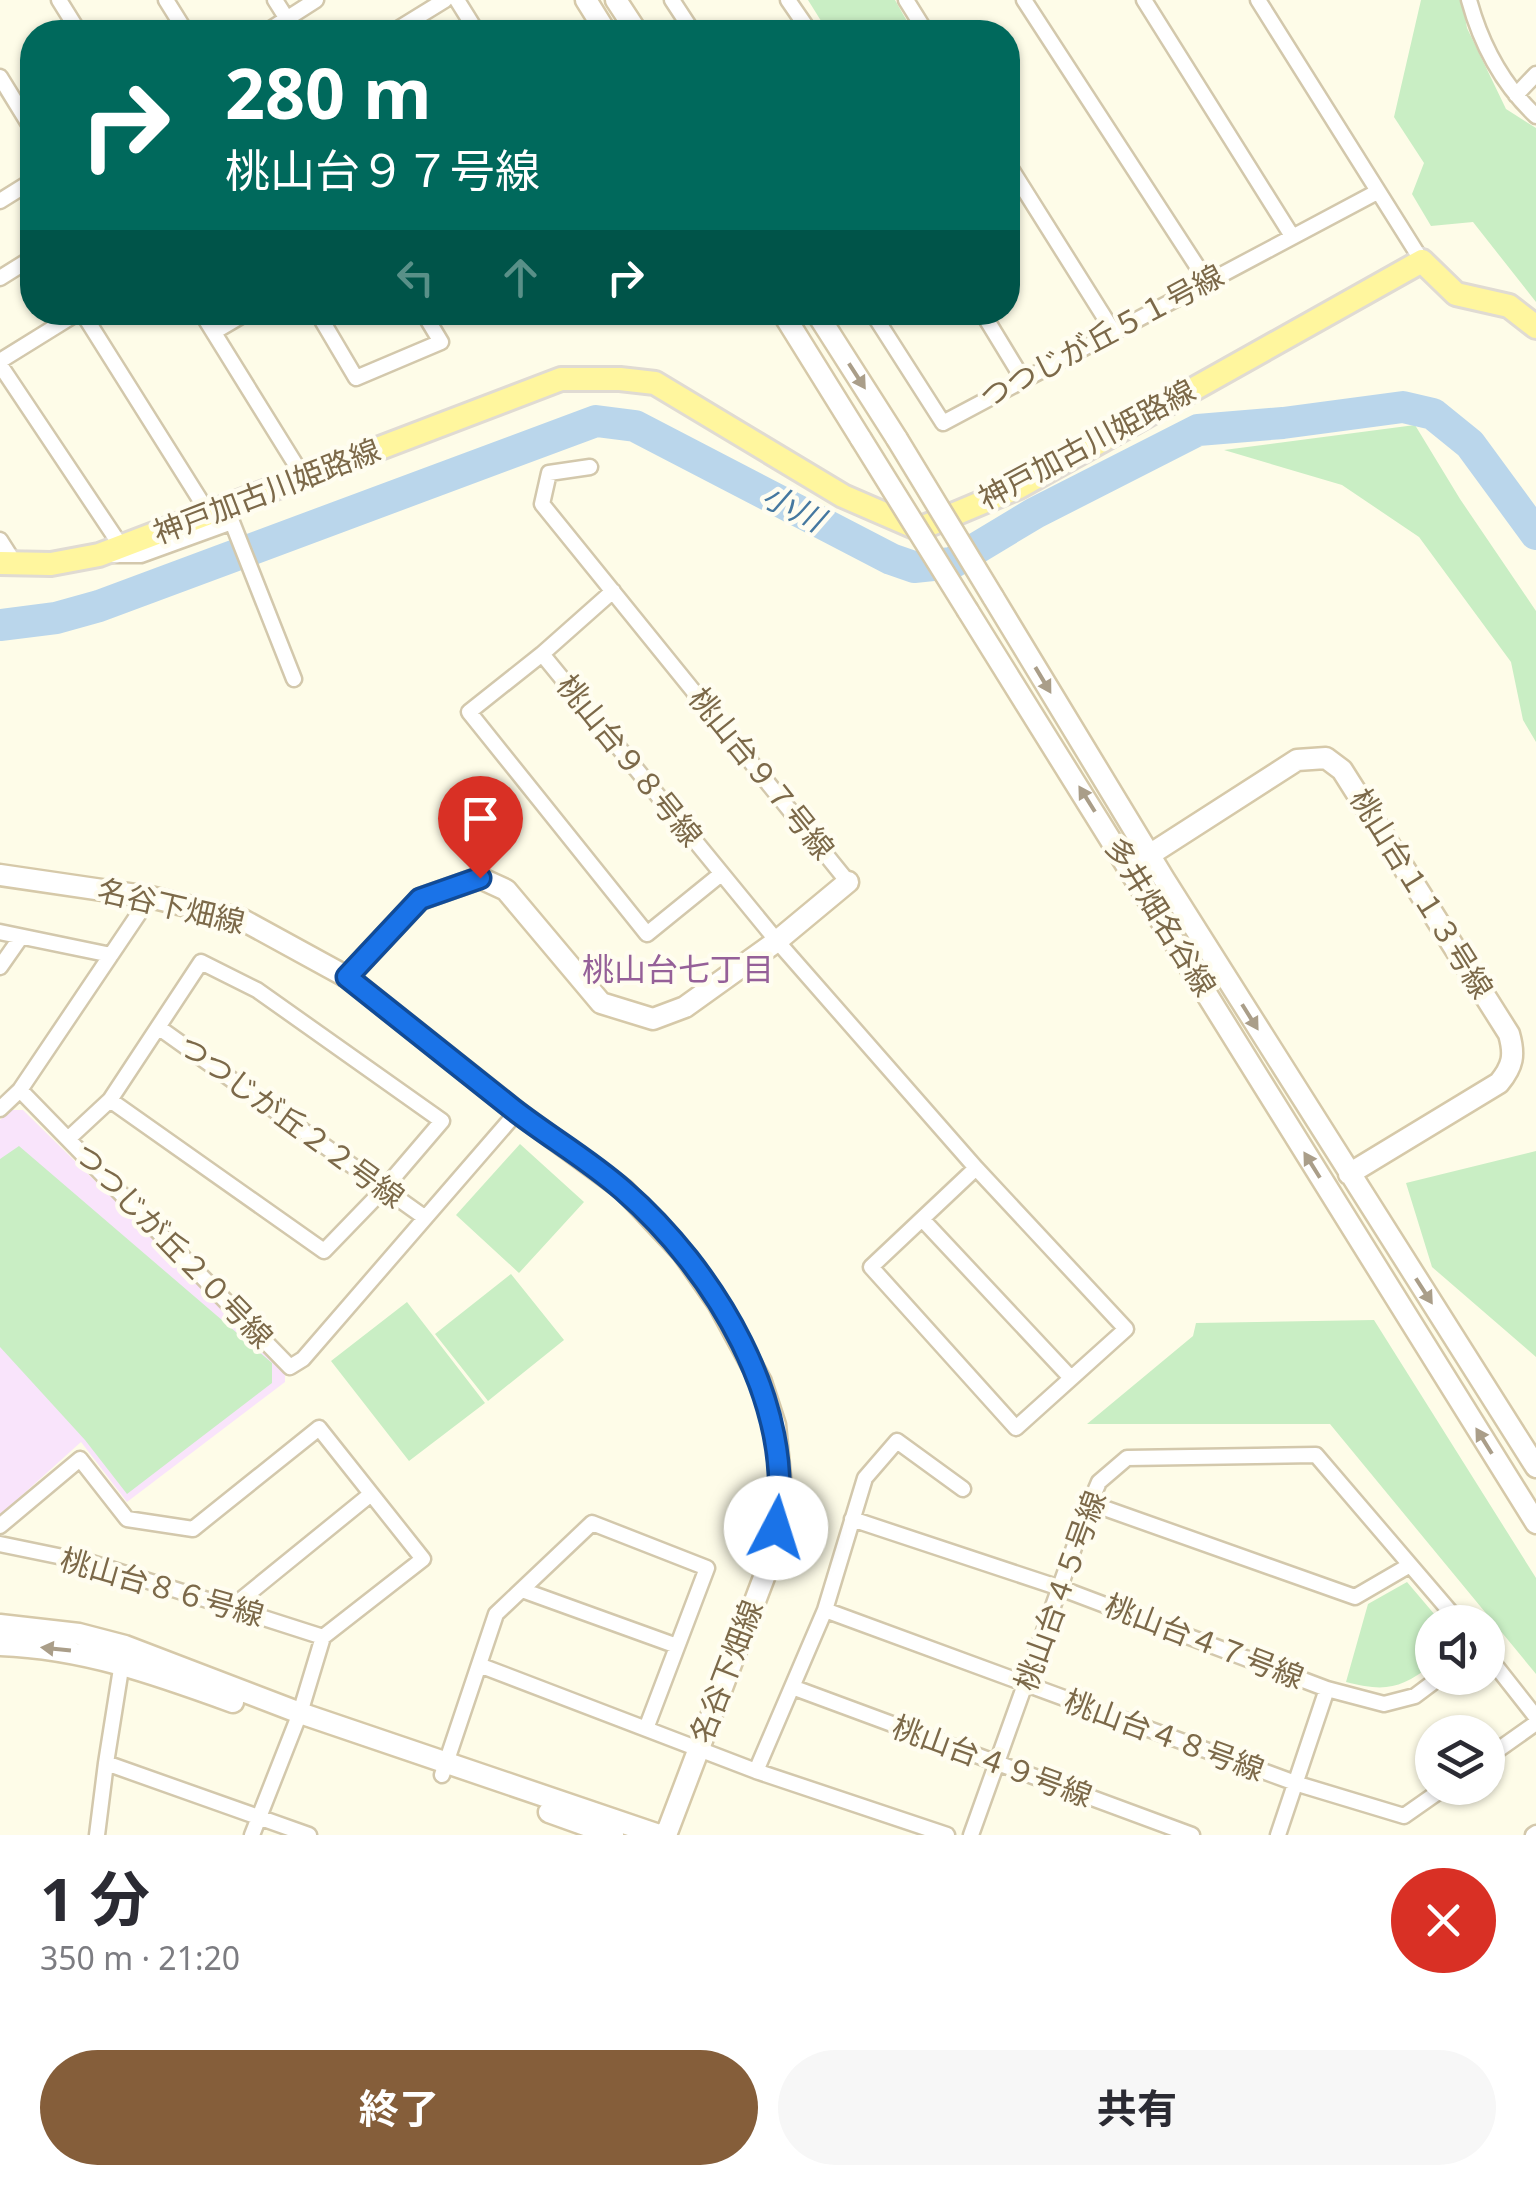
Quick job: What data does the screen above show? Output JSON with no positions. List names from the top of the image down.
{
  "streets": {
    "main road": ["神戸加古川姫路線"],
    "street": [
      "つつじが丘５１号線",
      "桃山台９８号線",
      "桃山台９７号線",
      "桃山台１１３号線",
      "名谷下畑線",
      "多井畑名谷線",
      "つつじが丘２２号線",
      "つつじが丘２０号線",
      "桃山台８６号線",
      "桃山台４５号線",
      "桃山台４７号線",
      "桃山台４８号線",
      "桃山台４９号線"
    ]
  },
  "crossings": [
    ["桃山台９８号線", "桃山台９７号線"],
    ["桃山台９７号線", "名谷下畑線"],
    ["桃山台１１３号線", "多井畑名谷線"],
    ["名谷下畑線", "つつじが丘２０号線"],
    ["つつじが丘２２号線", "つつじが丘２０号線"],
    ["桃山台４５号線", "桃山台４７号線"],
    ["桃山台４５号線", "桃山台４８号線"],
    ["桃山台４５号線", "桃山台４９号線"]
  ],
  "districts": ["桃山台七丁目"],
  "water": ["小川"],
  "page": {
    "turn": ["280 m", "桃山台９７号線"],
    "heading": ["1 分", "350 m · 21:20"],
    "buttons": ["終了", "共有"]
  }
}
